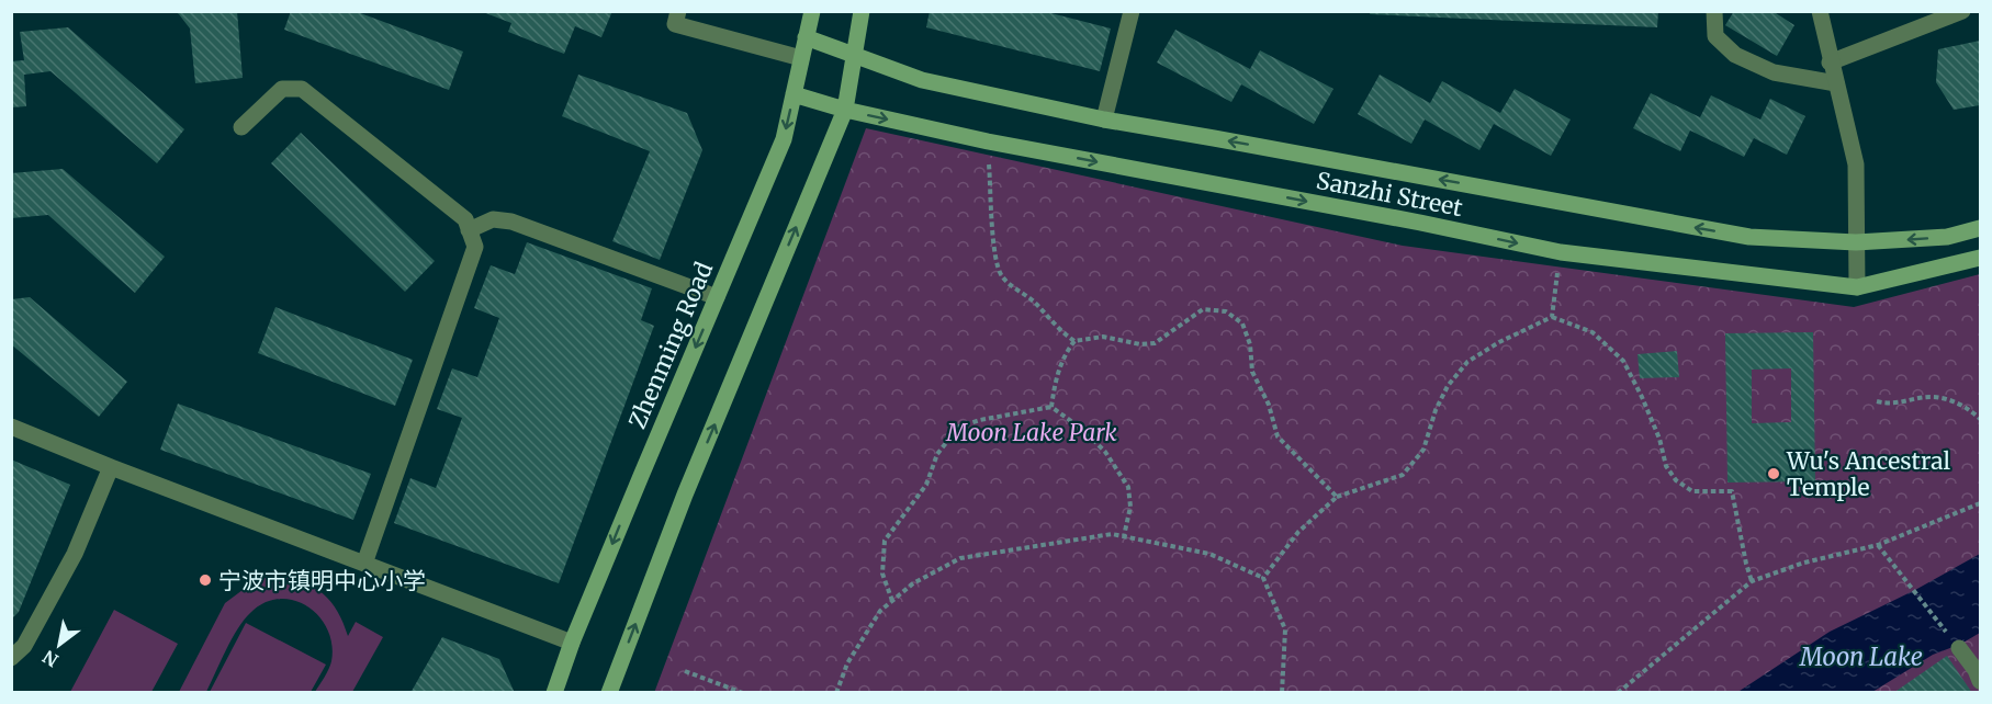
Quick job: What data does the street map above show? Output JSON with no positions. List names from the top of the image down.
{
  "streets": {
    "main road": ["Sanzhi Street", "Zhenming Road"]
  },
  "crossings": [
    ["Sanzhi Street", "Zhenming Road"]
  ],
  "water": ["Moon Lake"],
  "parks": ["Moon Lake Park"],
  "places": ["Wu's Ancestral Temple", "宁波市镇明中心小学"],
  "north": "bottom left"
}
